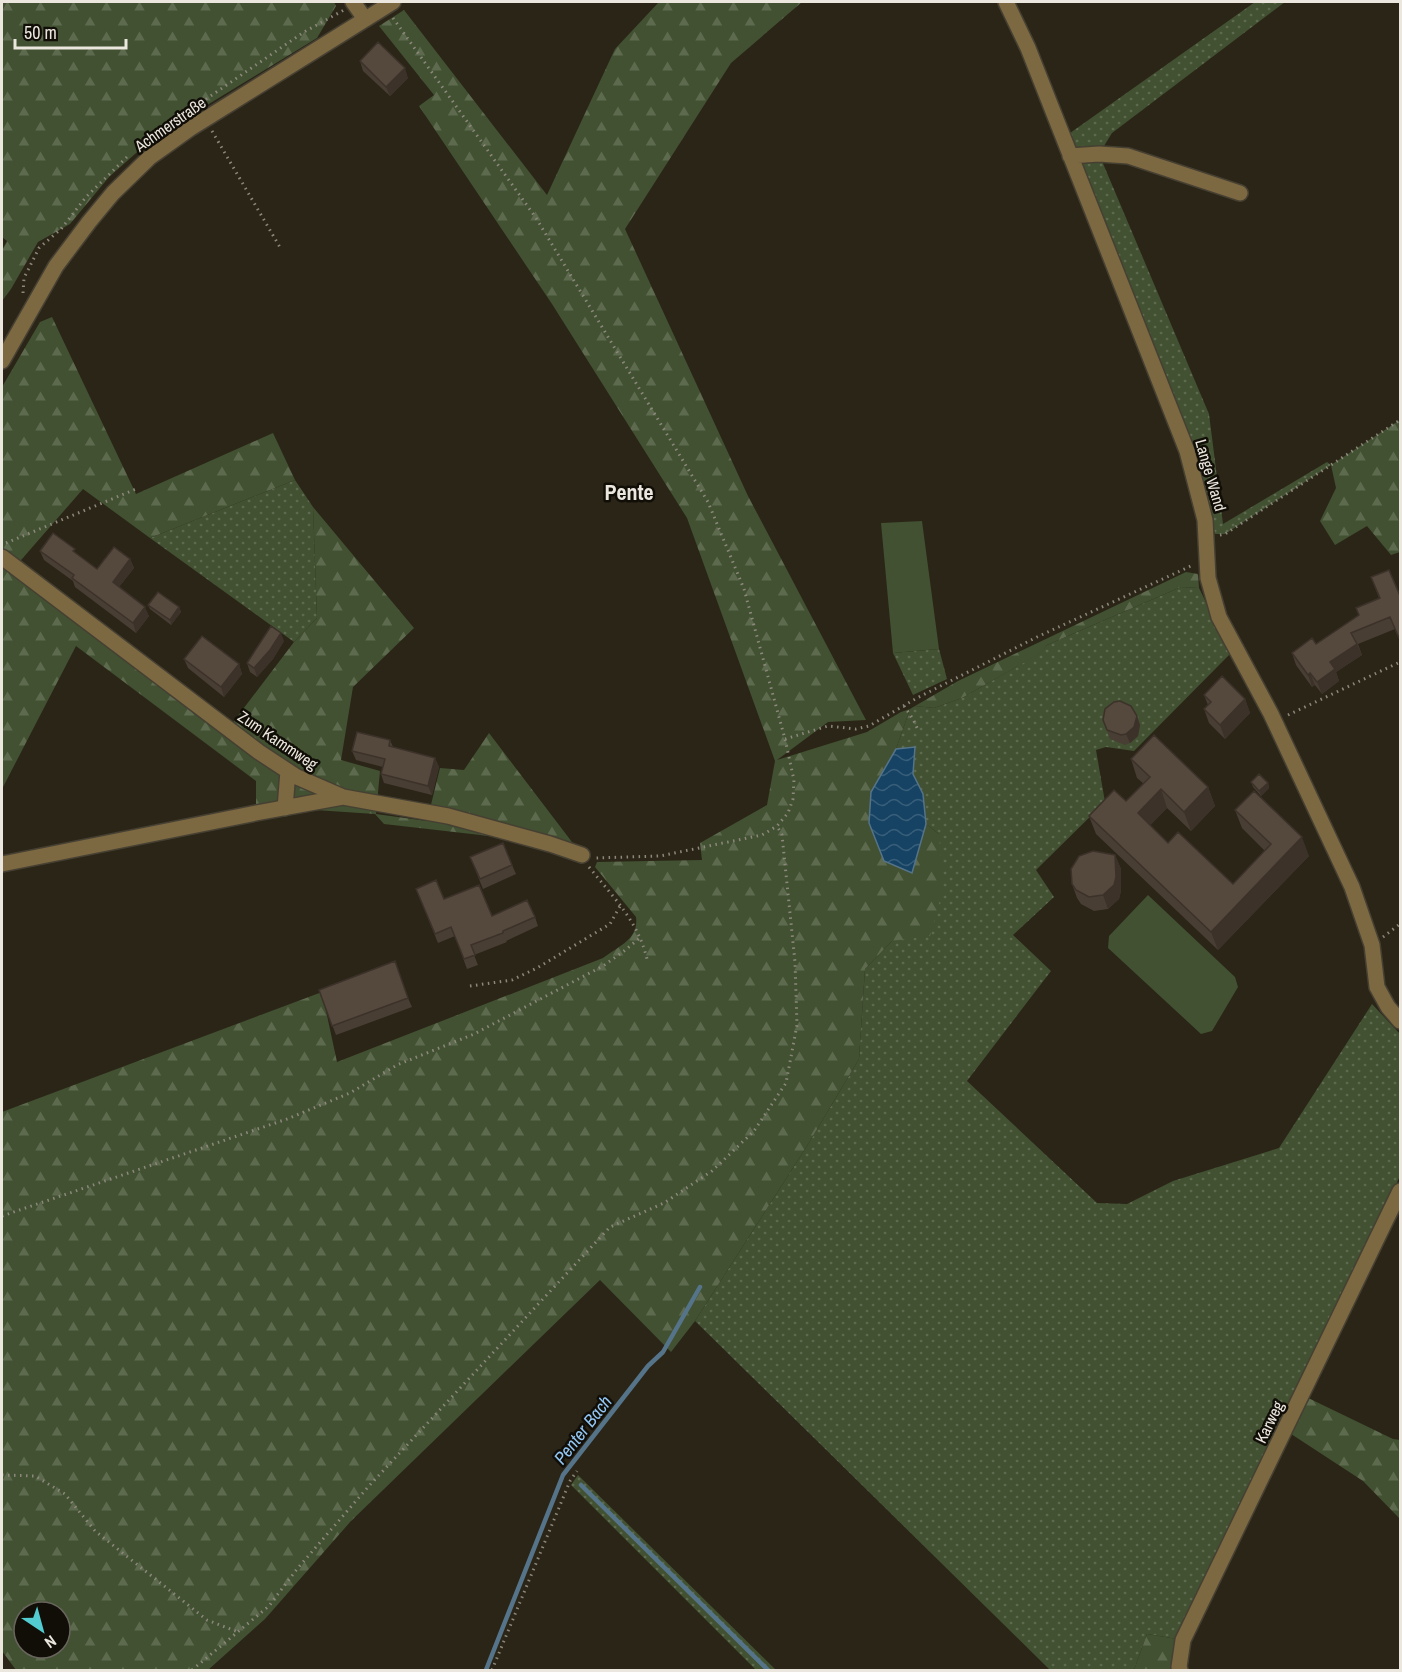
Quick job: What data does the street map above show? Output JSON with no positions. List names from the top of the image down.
{
  "streets": {
    "street": [
      "Achmerstraße",
      "Lange Wand",
      "Zum Kammweg",
      "Karweg"
    ]
  },
  "districts": ["Pente"],
  "water": ["Penter Bach"],
  "scale_bar": "50 m",
  "north": "bottom right"
}
